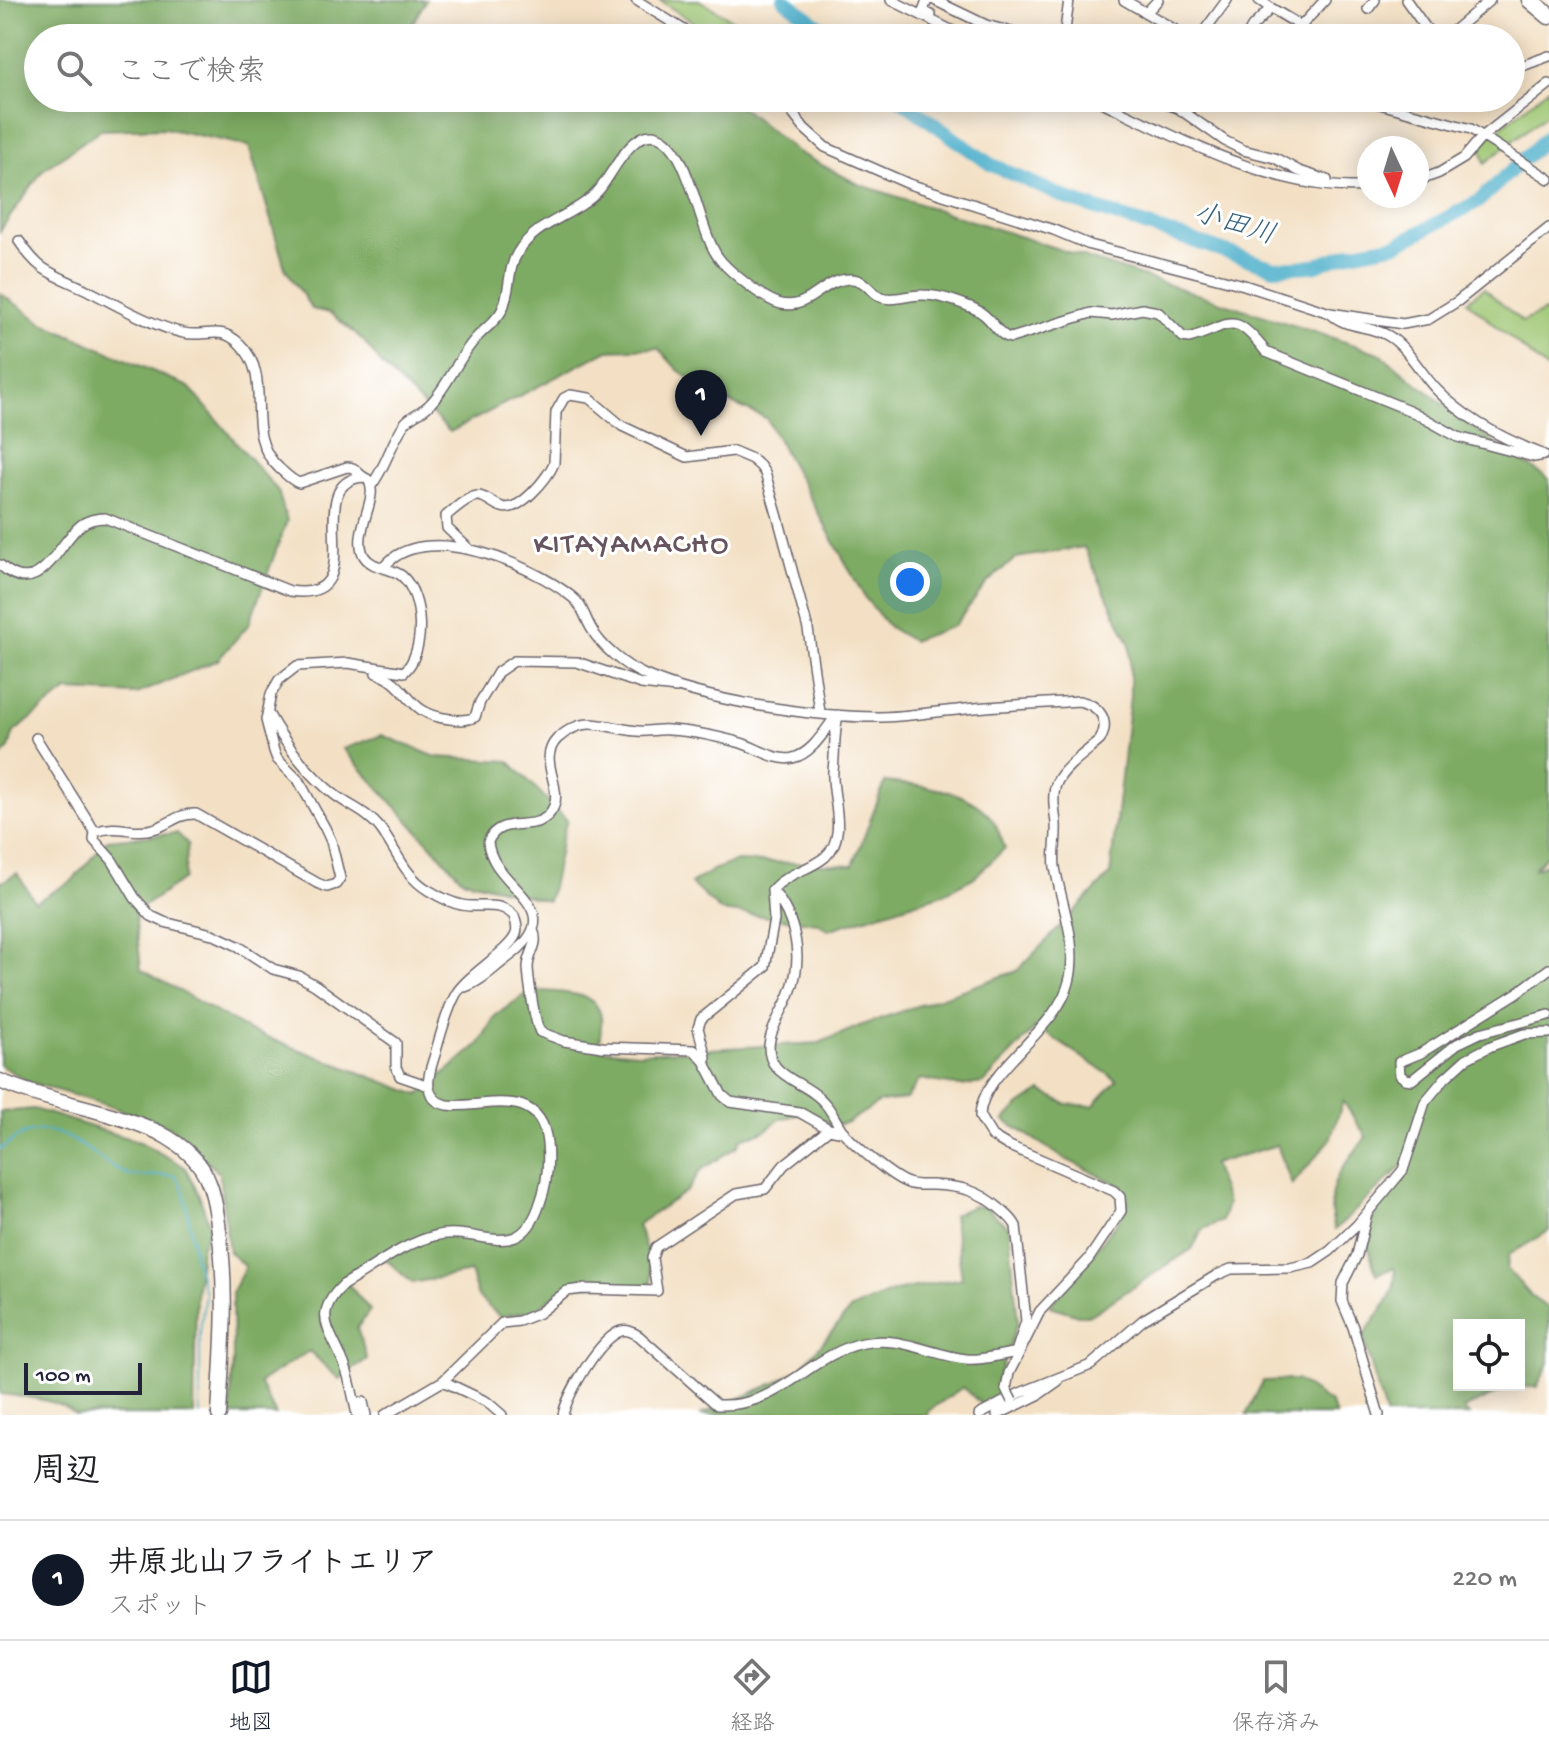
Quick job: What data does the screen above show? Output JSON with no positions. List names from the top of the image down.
{
  "districts": ["KITAYAMACHO"],
  "water": ["小田川"],
  "scale_bar": "100 m",
  "north": "bottom",
  "page": {
    "search": "ここで検索",
    "pins": "1",
    "scale": "100 m",
    "heading": "周辺",
    "list": [
      {
        "mark": "1",
        "name": "井原北山フライトエリア",
        "note": "スポット",
        "value": "220 m"
      }
    ],
    "nav": ["地図", "経路", "保存済み"]
  }
}
